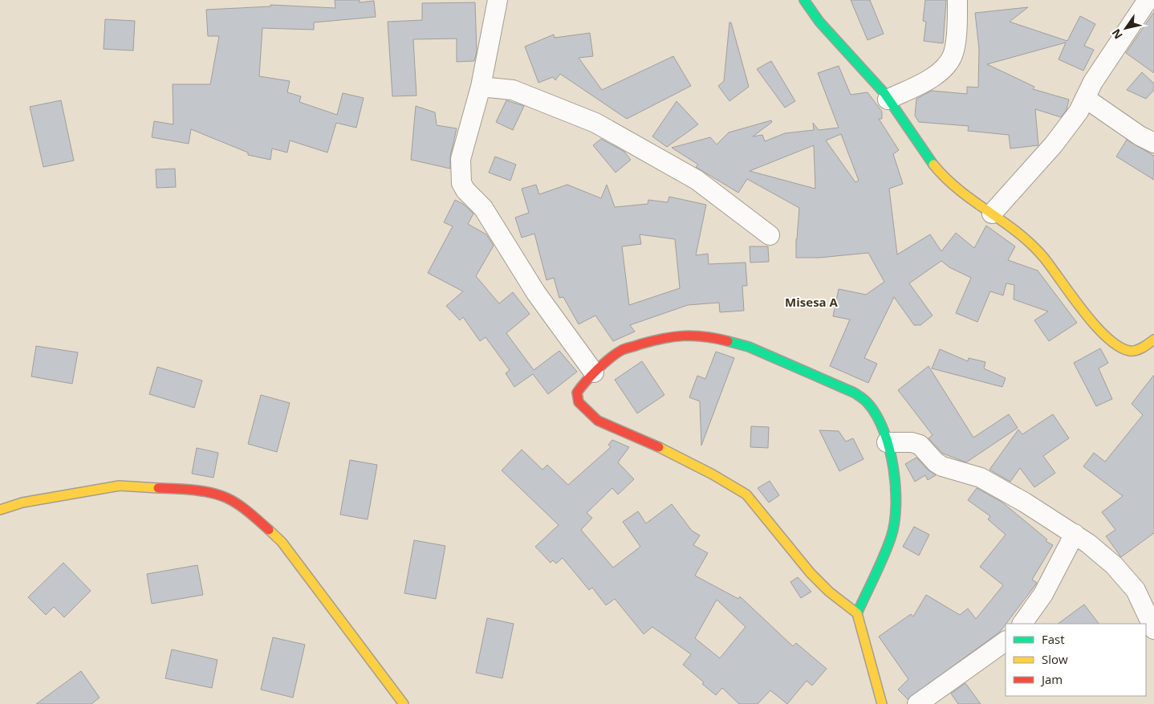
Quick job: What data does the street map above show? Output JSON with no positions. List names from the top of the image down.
{
  "districts": ["Misesa A"],
  "legend": ["Fast", "Slow", "Jam"],
  "north": "bottom left"
}
